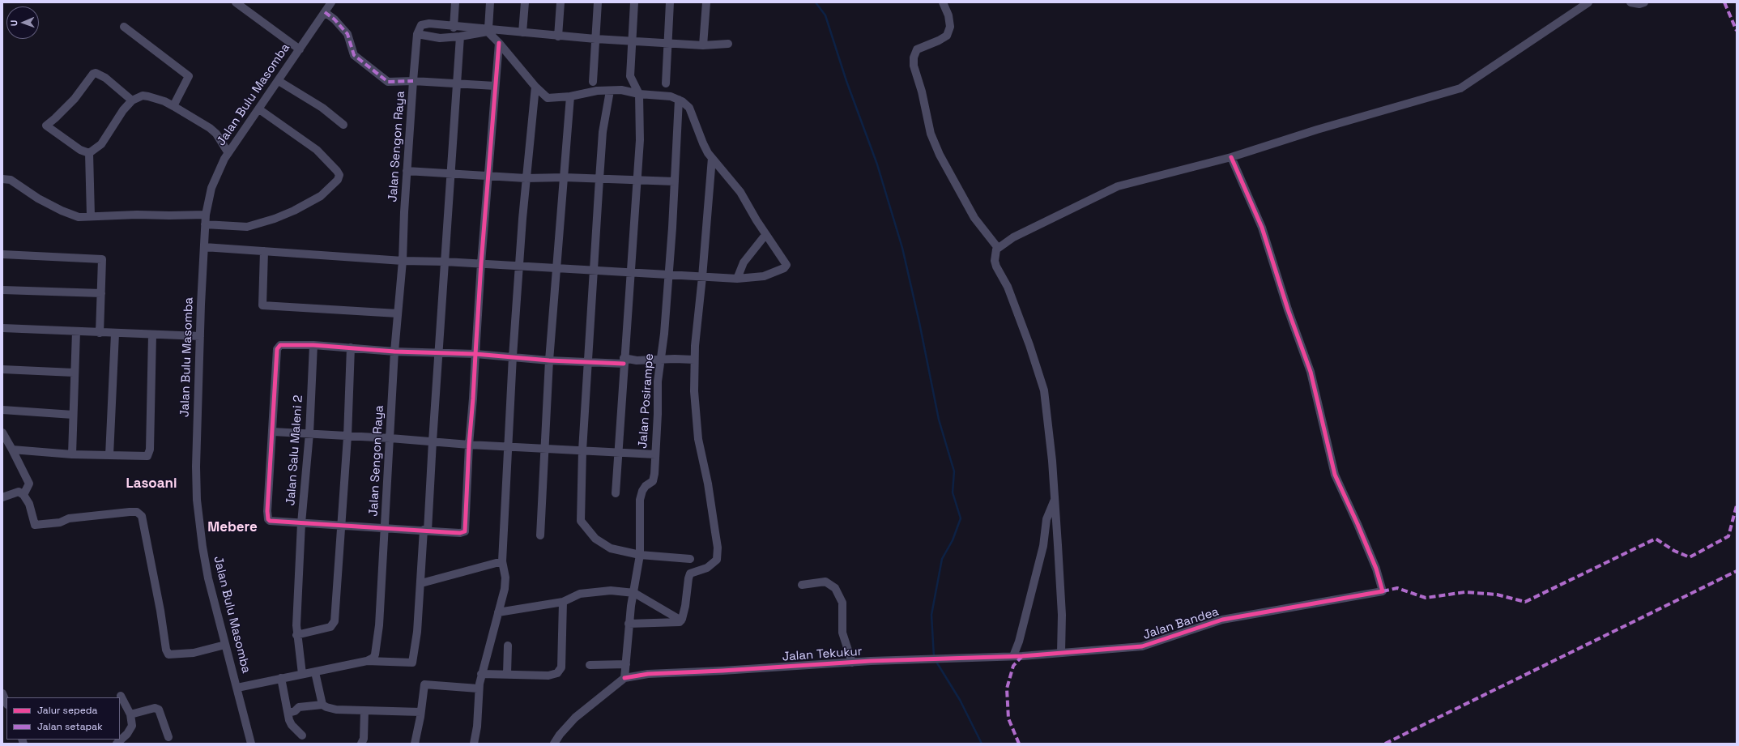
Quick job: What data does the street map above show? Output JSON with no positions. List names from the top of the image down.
{
  "streets": {
    "street": [
      "Jalan Bulu Masomba",
      "Jalan Sengon Raya",
      "Jalan Posirampe",
      "Jalan Salu Maleni 2",
      "Jalan Bandea",
      "Jalan Tekukur"
    ]
  },
  "crossings": [
    ["Jalan Posirampe", "Jalan Tekukur"],
    ["Jalan Bandea", "Jalan Tekukur"]
  ],
  "districts": ["Lasoani", "Mebere"],
  "legend": ["Jalur sepeda", "Jalan setapak"],
  "north": "left"
}
